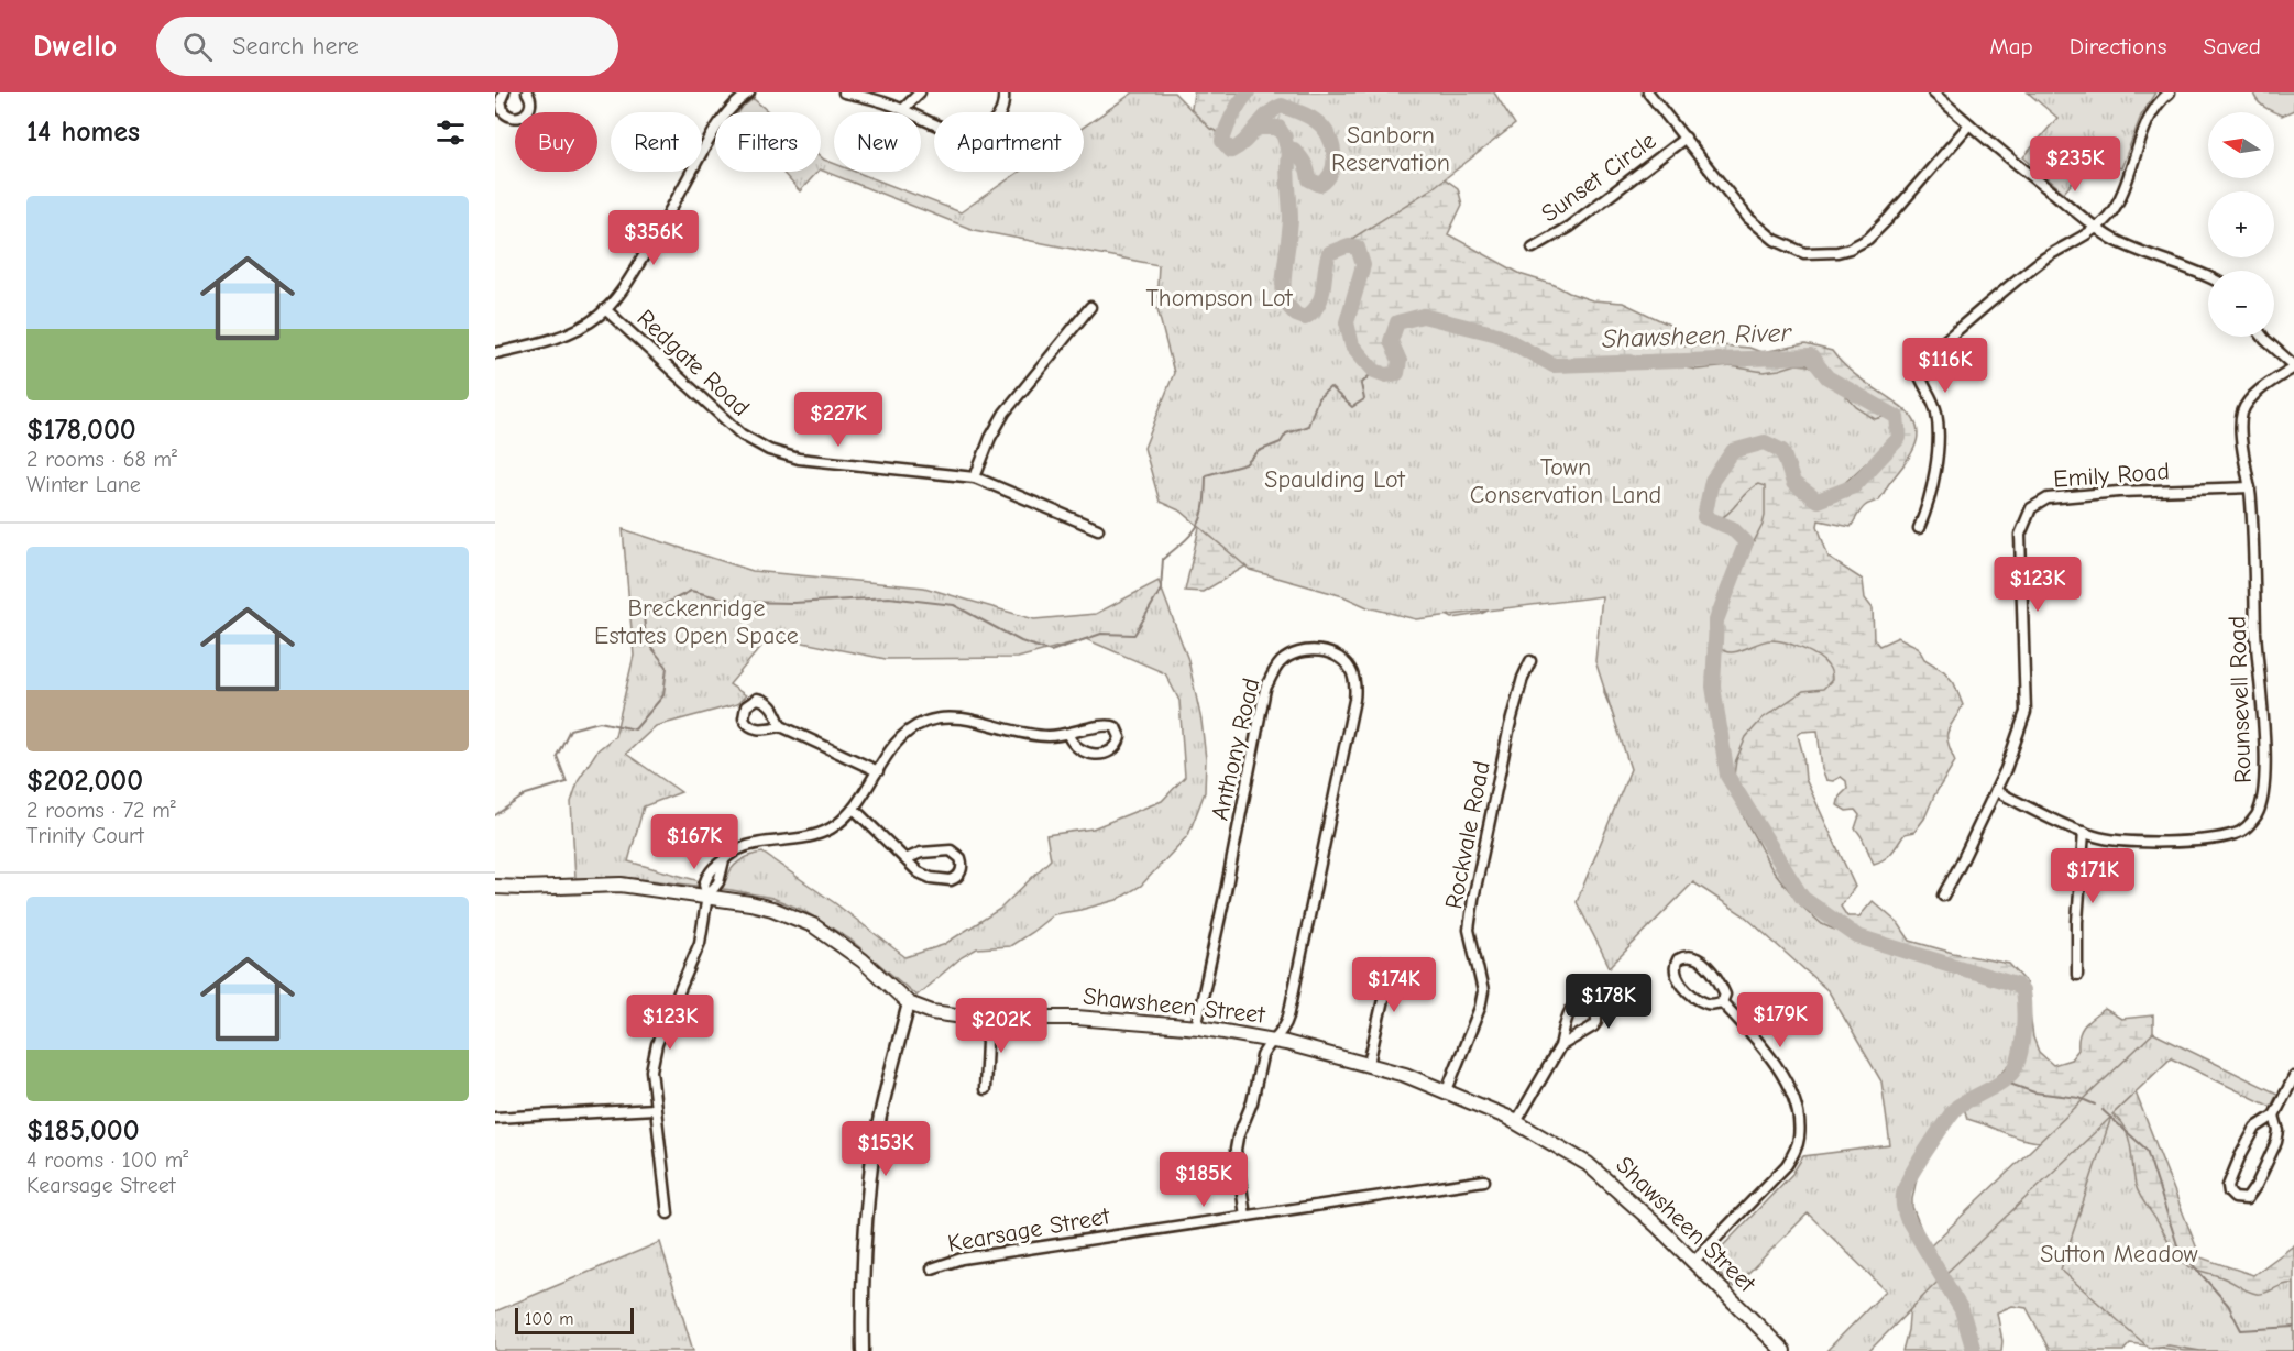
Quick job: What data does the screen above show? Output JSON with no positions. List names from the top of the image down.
{
  "streets": {
    "main road": ["Shawsheen Street"],
    "street": [
      "Sunset Circle",
      "Redgate Road",
      "Emily Road",
      "Rounsevell Road",
      "Anthony Road",
      "Rockvale Road",
      "Kearsage Street"
    ]
  },
  "crossings": [
    ["Emily Road", "Rounsevell Road"],
    ["Anthony Road", "Shawsheen Street"],
    ["Anthony Road", "Kearsage Street"],
    ["Rockvale Road", "Shawsheen Street"]
  ],
  "water": ["Shawsheen River"],
  "parks": [
    "Sanborn Reservation",
    "Thompson Lot",
    "Town Conservation Land",
    "Spaulding Lot",
    "Breckenridge Estates Open Space",
    "Sutton Meadow"
  ],
  "scale_bar": "100 m",
  "north": "left",
  "page": {
    "header": "Dwello",
    "search": "Search here",
    "nav": ["Map", "Directions", "Saved"],
    "heading": "14 homes",
    "map_buttons": ["+", "−"],
    "chip": [
      "Buy",
      "Rent",
      "Filters",
      "New",
      "Apartment"
    ],
    "price": [
      "$235K",
      "$356K",
      "$116K",
      "$227K",
      "$123K",
      "$167K",
      "$171K",
      "$174K",
      "$178K",
      "$179K",
      "$123K",
      "$202K",
      "$153K",
      "$185K"
    ],
    "list": [
      {
        "name": "$178,000",
        "note": "2 rooms · 68 m² · Winter Lane"
      },
      {
        "name": "$202,000",
        "note": "2 rooms · 72 m² · Trinity Court"
      },
      {
        "name": "$185,000",
        "note": "4 rooms · 100 m² · Kearsage Street"
      }
    ],
    "scale": "100 m"
  }
}
